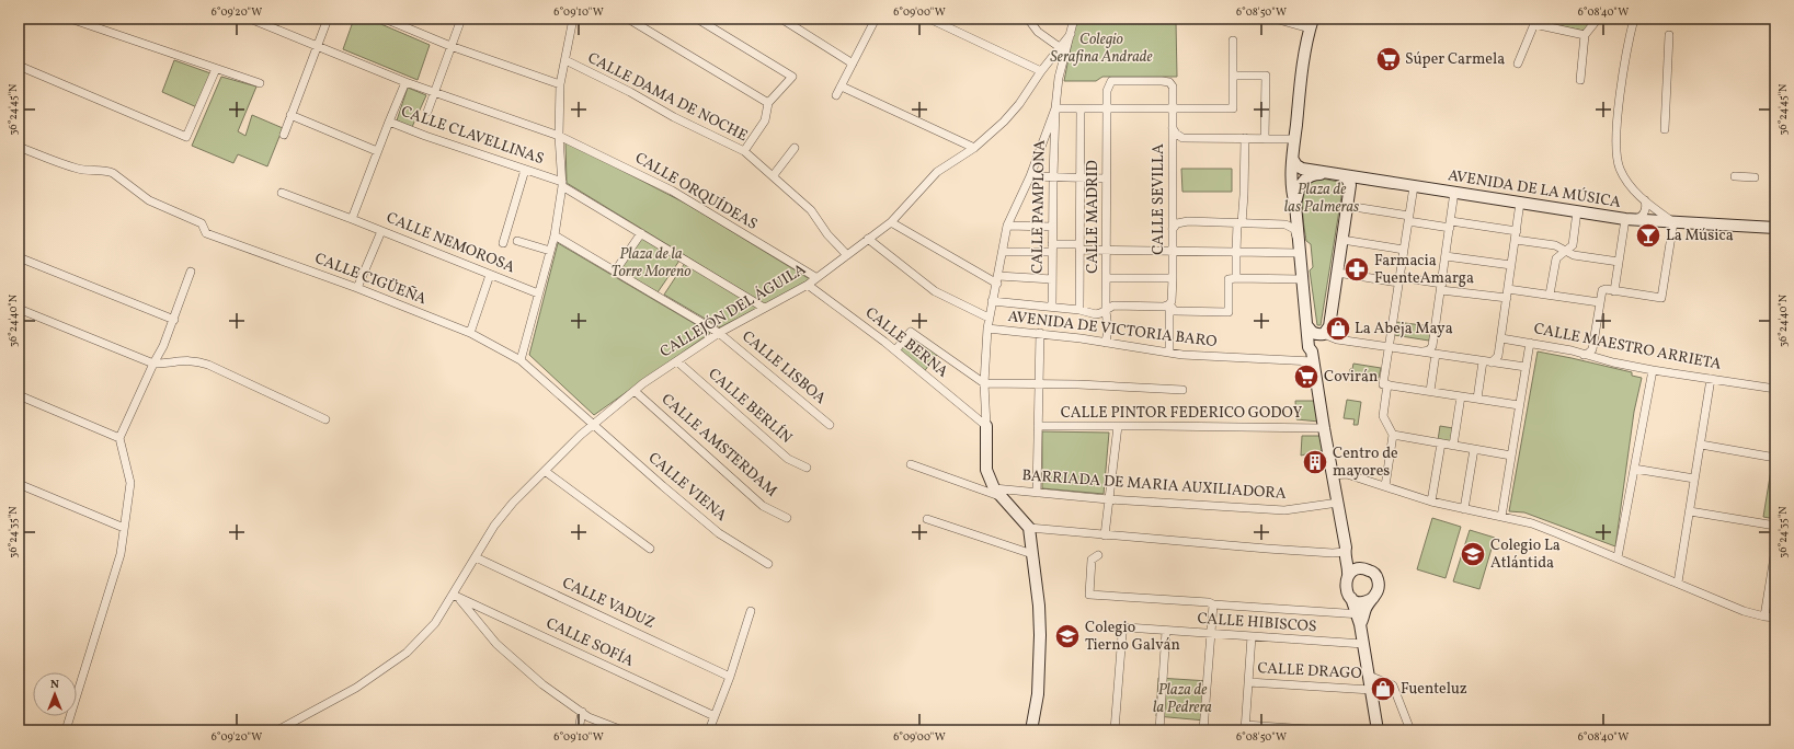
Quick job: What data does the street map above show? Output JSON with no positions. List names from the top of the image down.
{
  "streets": {
    "street": [
      "CALLE DAMA DE NOCHE",
      "CALLE CLAVELLINAS",
      "AVENIDA DE LA MÚSICA",
      "CALLE ORQUÍDEAS",
      "CALLE SEVILLA",
      "CALLE PAMPLONA",
      "CALLE MADRID",
      "CALLE NEMOROSA",
      "CALLE CIGÜEÑA",
      "CALLEJÓN DEL ÁGUILA",
      "AVENIDA DE VICTORIA BARO",
      "CALLE BERNA",
      "CALLE MAESTRO ARRIETA",
      "CALLE LISBOA",
      "CALLE BERLÍN",
      "CALLE PINTOR FEDERICO GODOY",
      "CALLE AMSTERDAM",
      "BARRIADA DE MARIA AUXILIADORA",
      "CALLE VIENA",
      "CALLE VADUZ",
      "CALLE HIBISCOS",
      "CALLE SOFÍA",
      "CALLE DRAGO"
    ]
  },
  "crossings": [
    ["CALLE DAMA DE NOCHE", "CALLEJÓN DEL ÁGUILA"],
    ["CALLE CLAVELLINAS", "CALLE ORQUÍDEAS"],
    ["CALLE CLAVELLINAS", "CALLEJÓN DEL ÁGUILA"],
    ["CALLE ORQUÍDEAS", "CALLEJÓN DEL ÁGUILA"],
    ["CALLE SEVILLA", "CALLE MADRID"],
    ["CALLE SEVILLA", "AVENIDA DE VICTORIA BARO"],
    ["CALLE MADRID", "AVENIDA DE VICTORIA BARO"],
    ["CALLE CIGÜEÑA", "CALLE VIENA"],
    ["CALLEJÓN DEL ÁGUILA", "CALLE BERNA"],
    ["CALLEJÓN DEL ÁGUILA", "CALLE LISBOA"],
    ["CALLEJÓN DEL ÁGUILA", "CALLE BERLÍN"],
    ["CALLEJÓN DEL ÁGUILA", "CALLE AMSTERDAM"],
    ["CALLEJÓN DEL ÁGUILA", "CALLE VIENA"],
    ["CALLEJÓN DEL ÁGUILA", "CALLE VADUZ"],
    ["CALLEJÓN DEL ÁGUILA", "CALLE SOFÍA"]
  ],
  "parks": [
    "Colegio Serafina Andrade",
    "Plaza de las Palmeras",
    "Plaza de la Torre Moreno",
    "Plaza de la Pedrera"
  ],
  "places": {
    "supermarket": ["Súper Carmela", "Covirán"],
    "bar": ["La Música"],
    "pharmacy": ["Farmacia FuenteAmarga"],
    "shop": ["La Abeja Maya", "Fuenteluz"],
    "building": ["Centro de mayores"],
    "school or university": ["Colegio La Atlántida", "Colegio Tierno Galván"]
  },
  "north": "top",
  "coordinates": [
    "6°09'20\"W",
    "6°09'10\"W",
    "6°09'00\"W",
    "6°08'50\"W",
    "6°08'40\"W",
    "36°24'45\"N",
    "36°24'40\"N",
    "36°24'35\"N"
  ]
}
